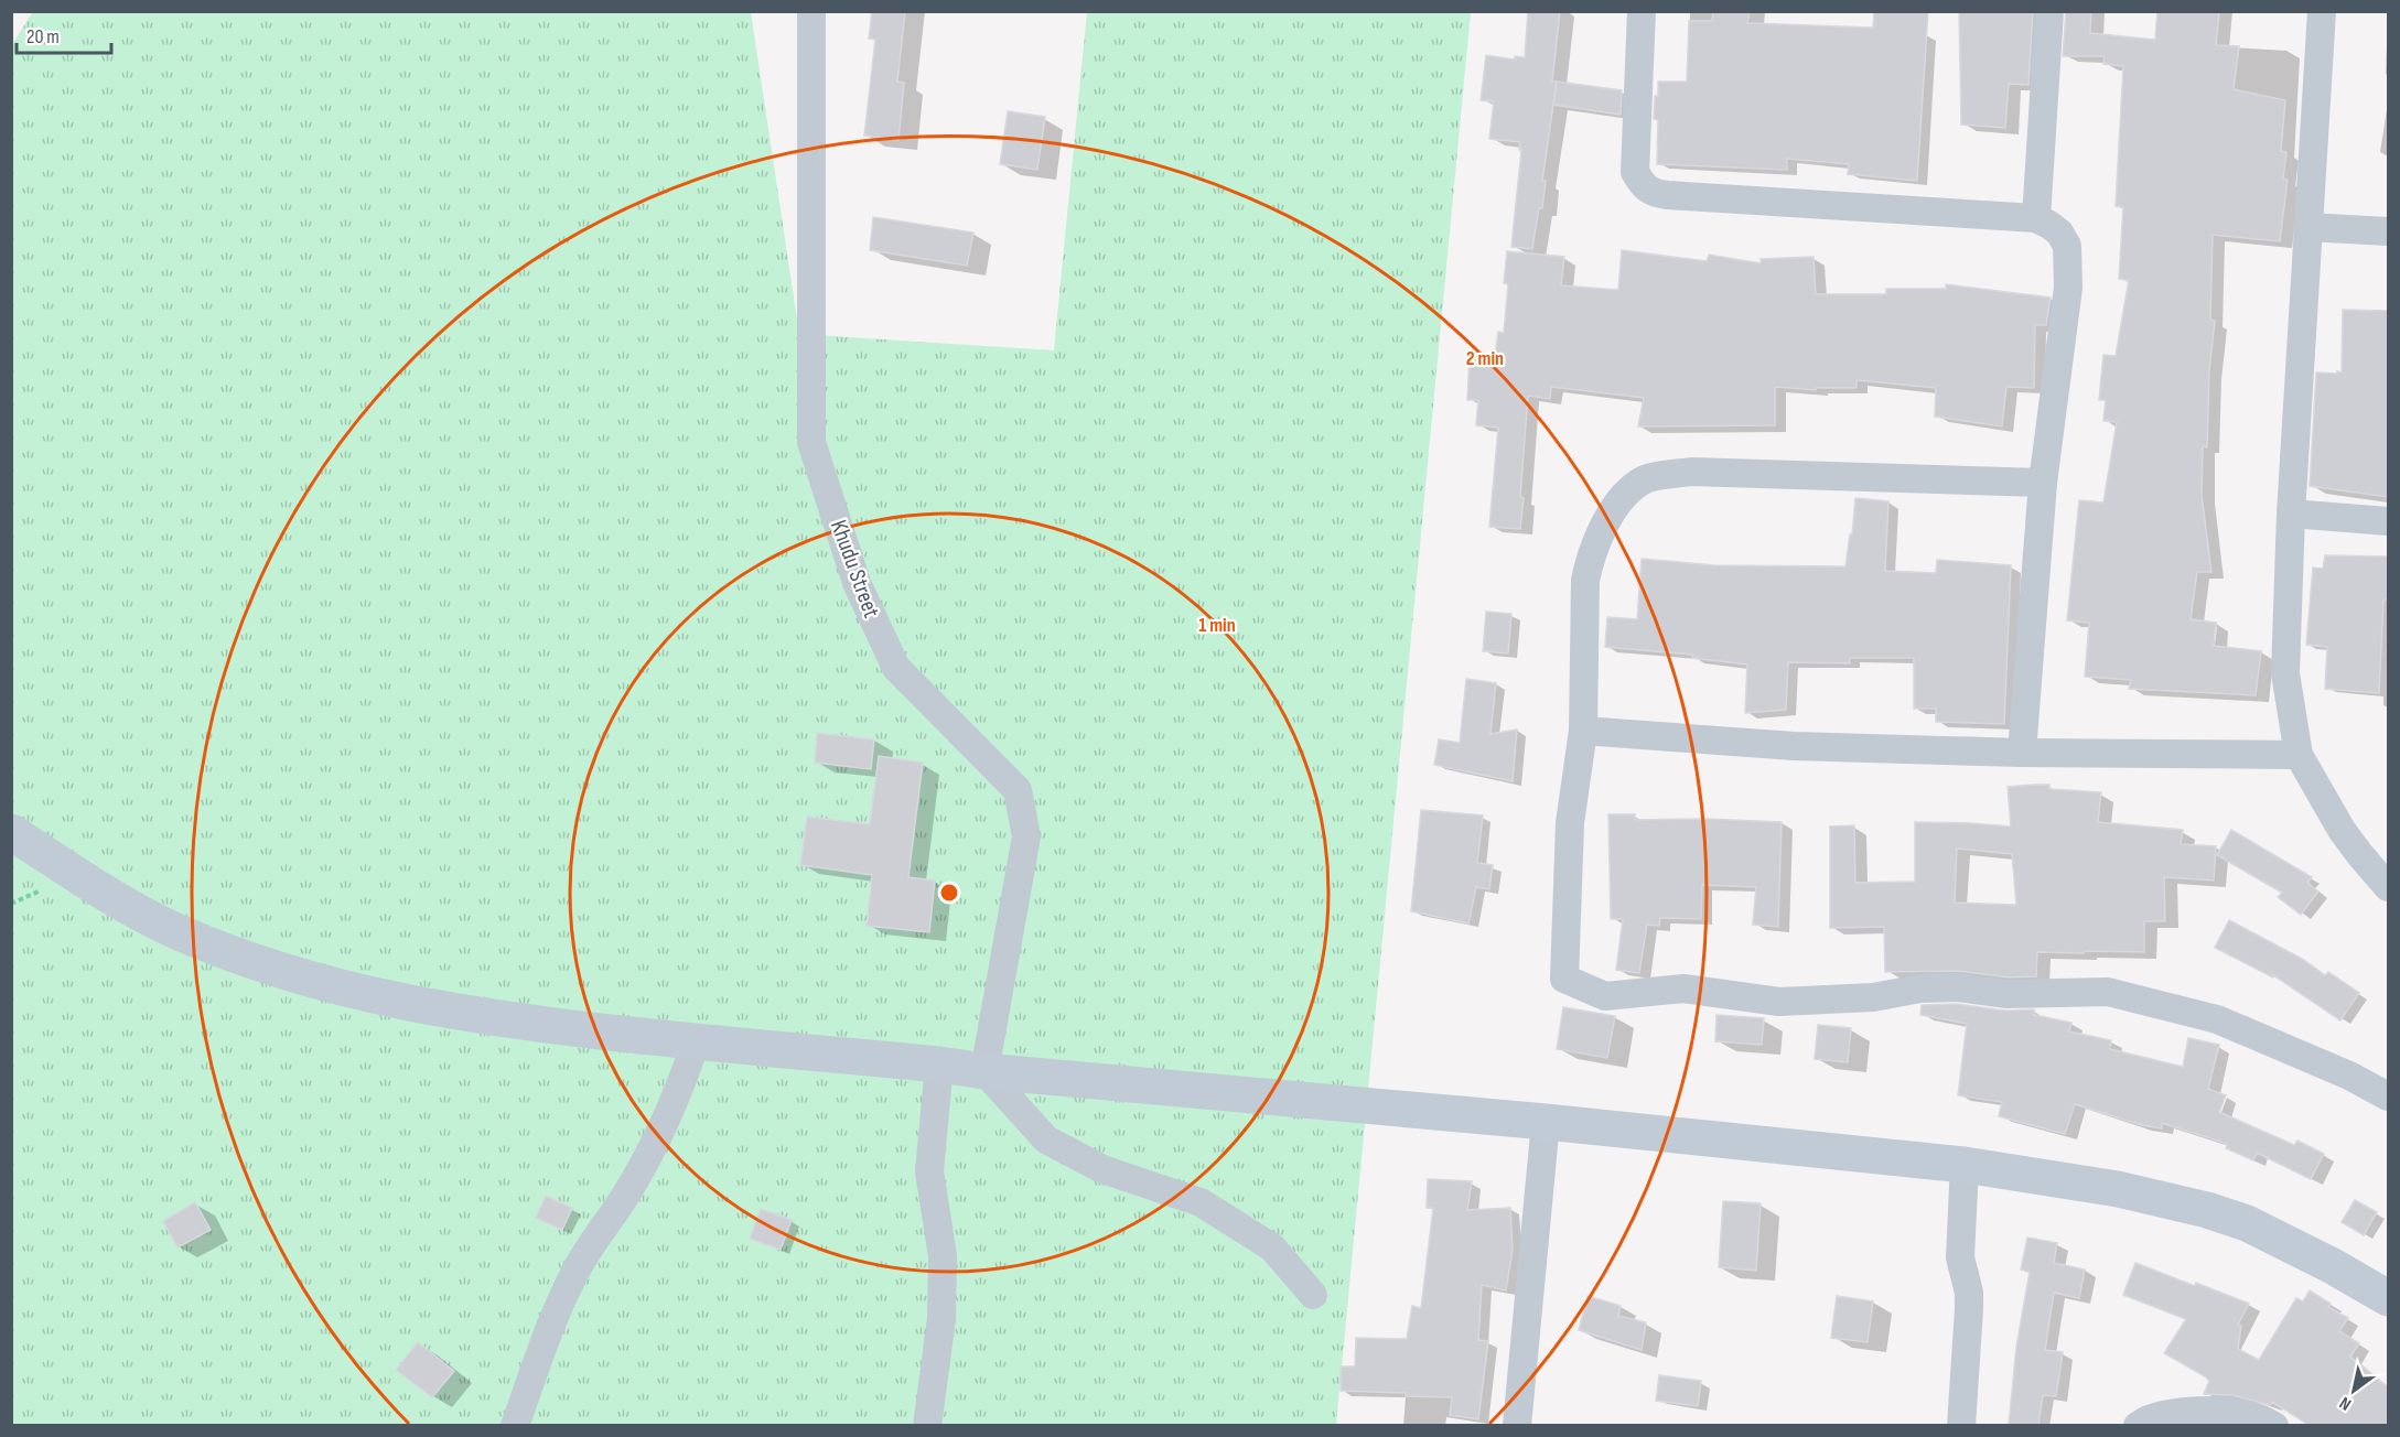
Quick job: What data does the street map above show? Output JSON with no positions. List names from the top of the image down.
{
  "streets": {
    "street": ["Khudu Street"]
  },
  "scale_bar": "20 m",
  "north": "bottom left",
  "rings": ["2 min", "1 min"]
}
